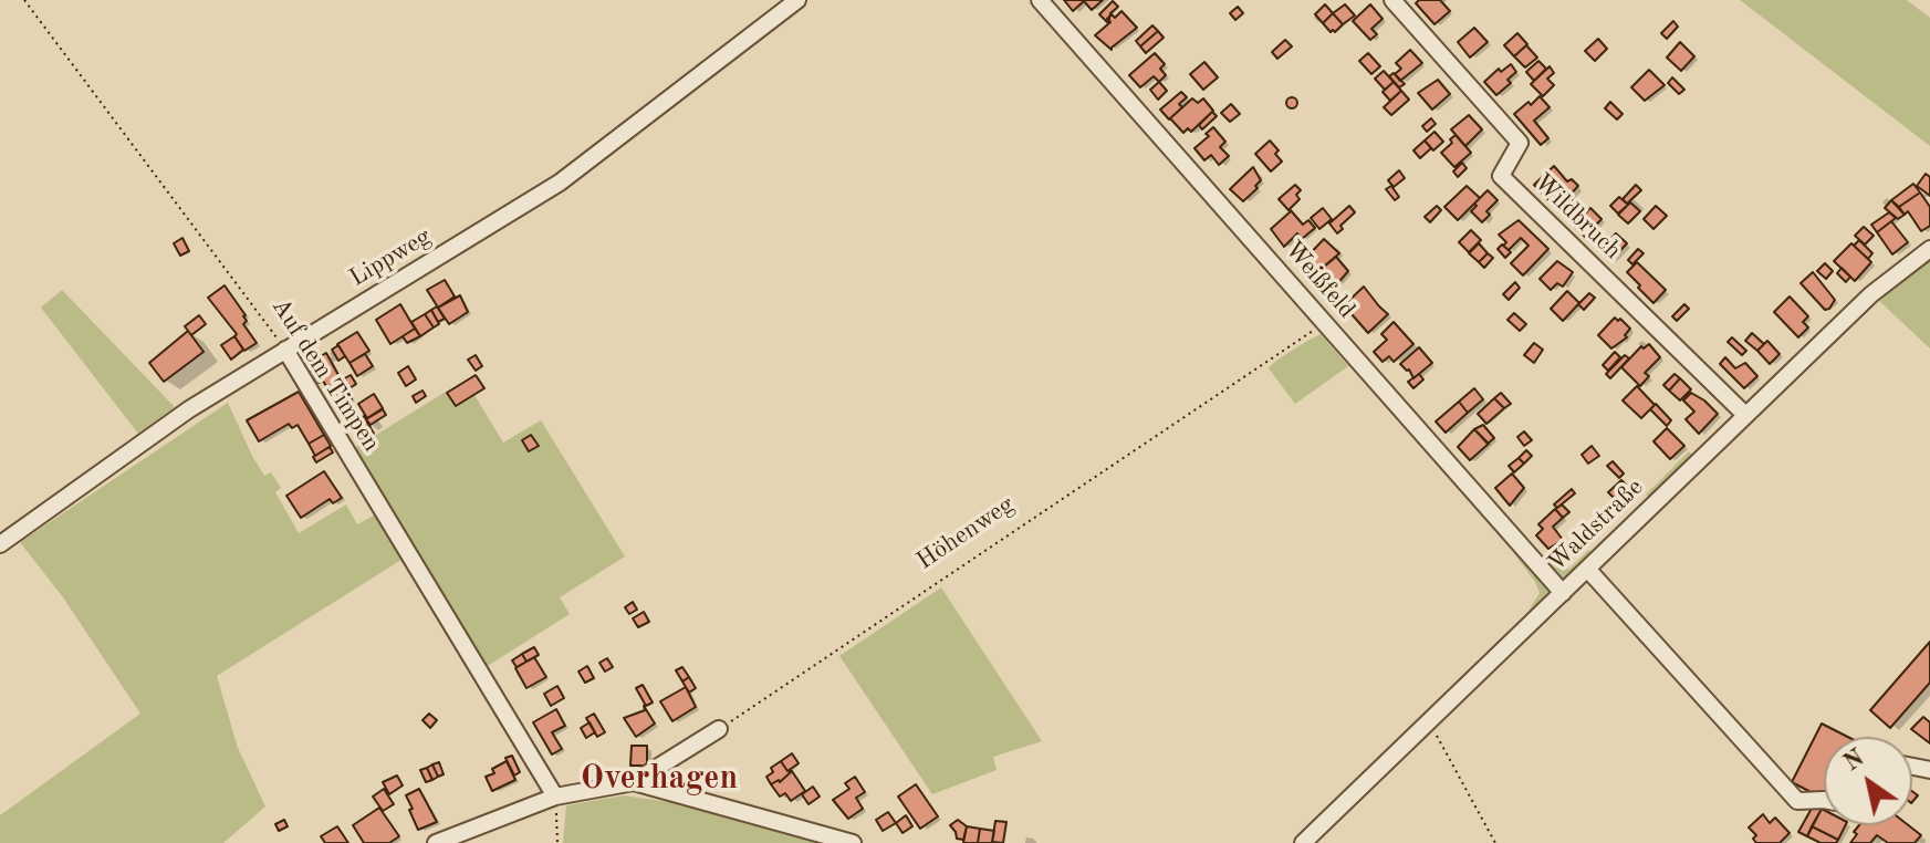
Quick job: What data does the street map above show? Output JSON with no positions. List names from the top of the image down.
{
  "streets": {
    "street": [
      "Wildbruch",
      "Lippweg",
      "Weißfeld",
      "Auf dem Timpen",
      "Waldstraße"
    ],
    "path": ["Höhenweg"]
  },
  "crossings": [
    ["Wildbruch", "Waldstraße"],
    ["Lippweg", "Auf dem Timpen"],
    ["Weißfeld", "Waldstraße"],
    ["Weißfeld", "Höhenweg"]
  ],
  "districts": ["Overhagen"],
  "north": "top left"
}
